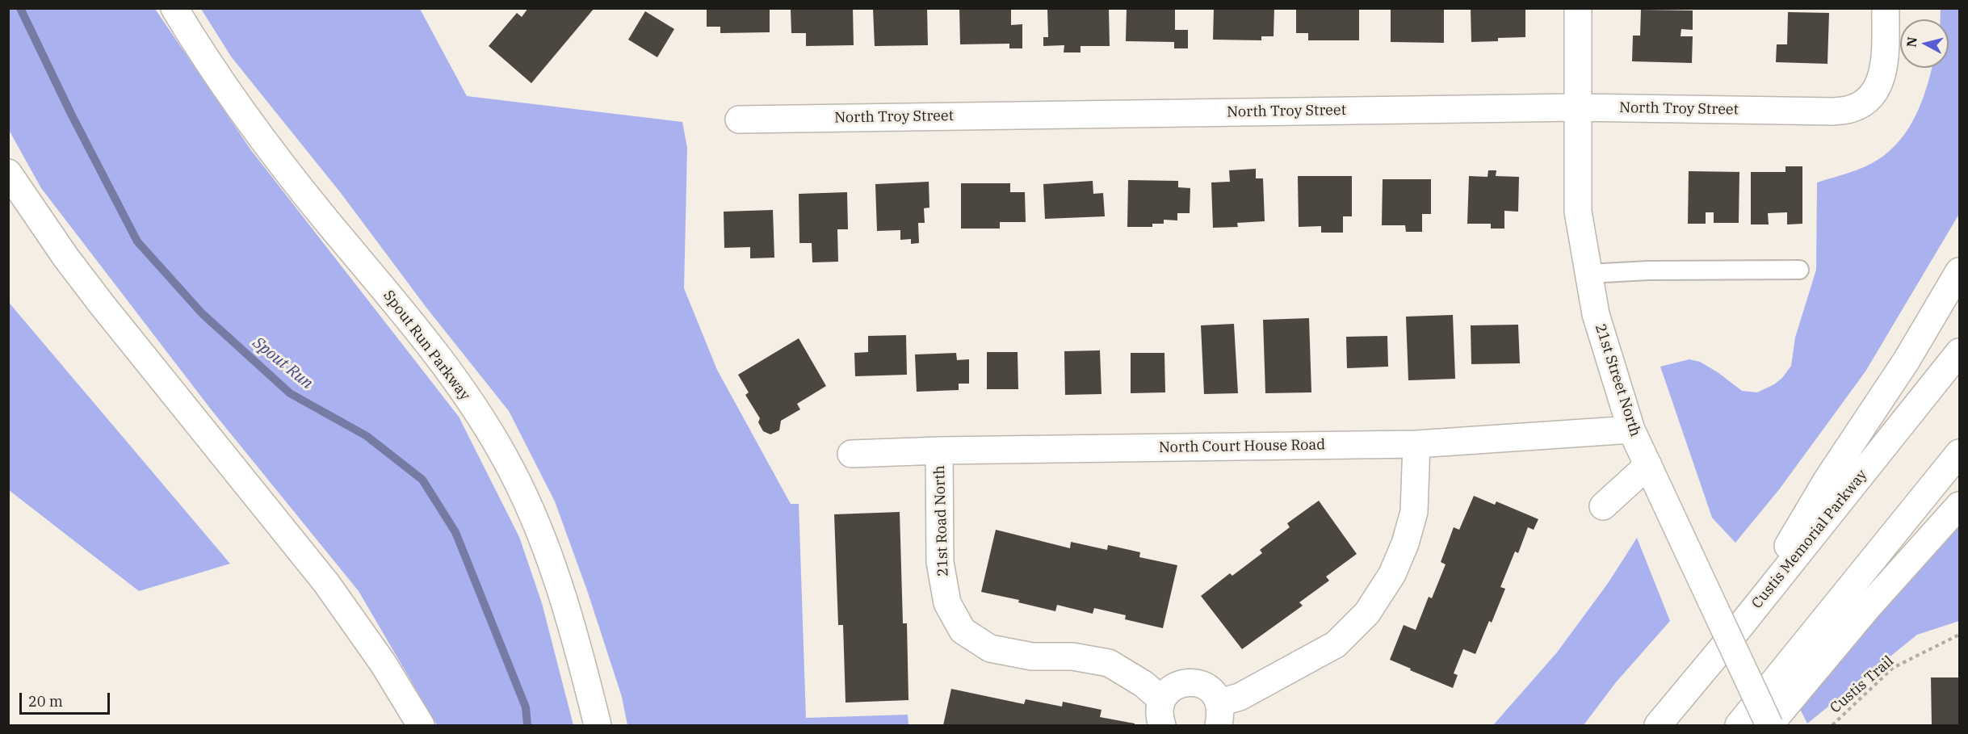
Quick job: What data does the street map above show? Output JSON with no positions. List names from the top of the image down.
{
  "streets": {
    "main road": [
      "North Troy Street",
      "Spout Run Parkway",
      "21st Street North",
      "North Court House Road",
      "21st Road North",
      "Custis Memorial Parkway"
    ],
    "path": ["Custis Trail"]
  },
  "crossings": [
    ["North Troy Street", "21st Street North"],
    ["21st Street North", "North Court House Road"],
    ["North Court House Road", "21st Road North"]
  ],
  "water": ["Spout Run"],
  "scale_bar": "20 m",
  "north": "left"
}
